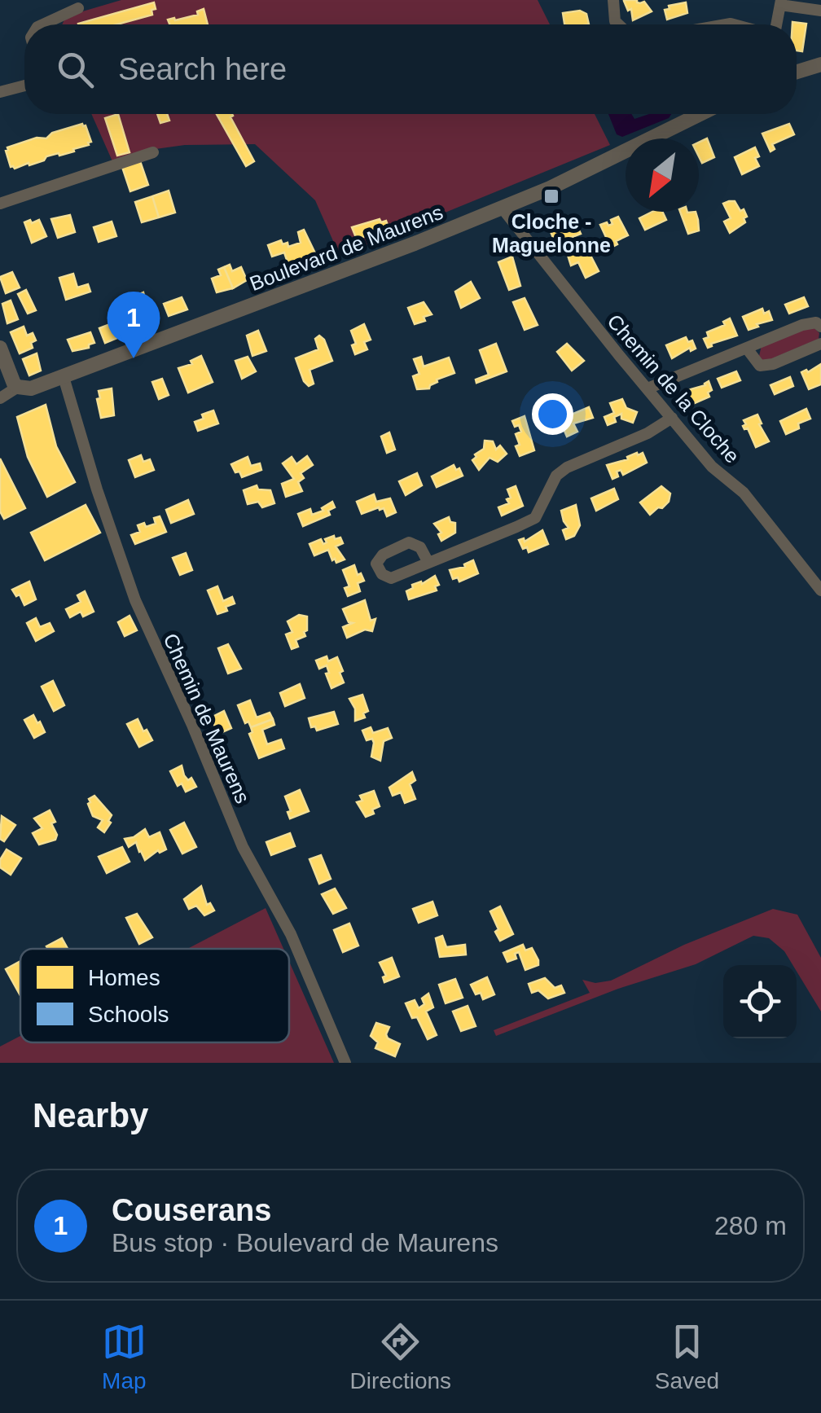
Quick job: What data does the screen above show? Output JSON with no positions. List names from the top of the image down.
{
  "streets": {
    "street": ["Boulevard de Maurens", "Chemin de la Cloche", "Chemin de Maurens"]
  },
  "crossings": [
    ["Boulevard de Maurens", "Chemin de la Cloche"],
    ["Boulevard de Maurens", "Chemin de Maurens"]
  ],
  "places": {
    "transit": ["Cloche - Maguelonne"]
  },
  "legend": ["Homes", "Schools"],
  "north": "bottom left",
  "page": {
    "search": "Search here",
    "pins": "1",
    "heading": "Nearby",
    "list": [
      {
        "mark": "1",
        "name": "Couserans",
        "note": "Bus stop · Boulevard de Maurens",
        "value": "280 m"
      }
    ],
    "nav": ["Map", "Directions", "Saved"]
  }
}
